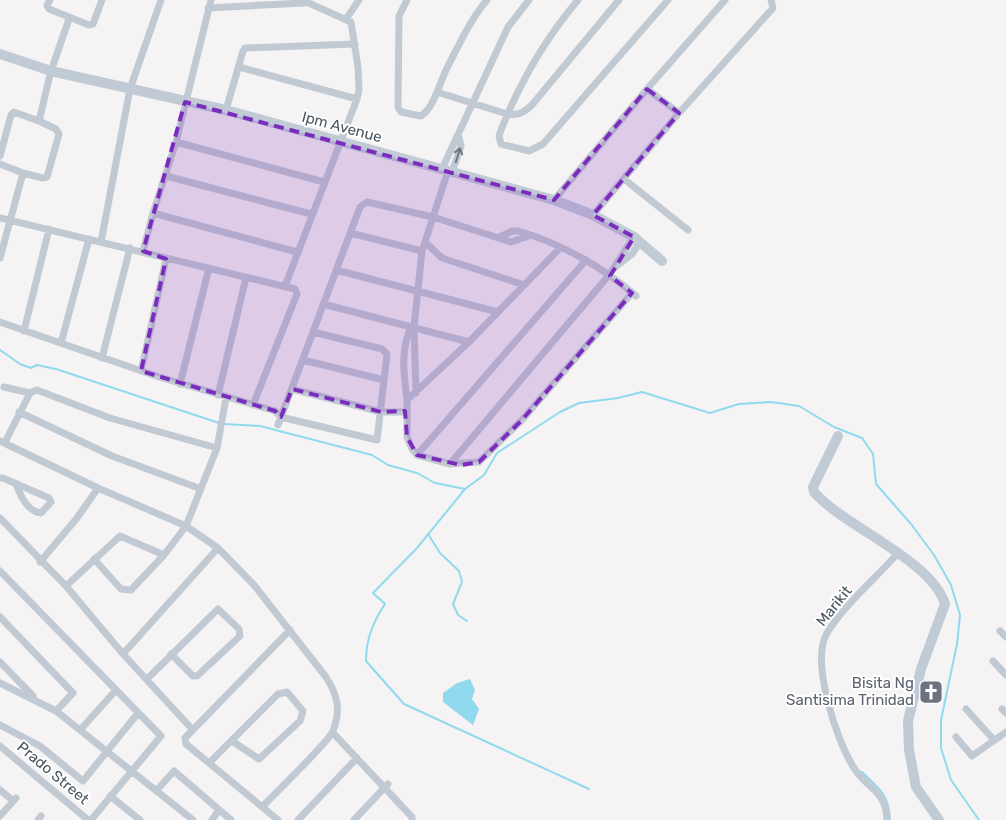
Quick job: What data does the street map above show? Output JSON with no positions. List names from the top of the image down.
{
  "streets": {
    "street": ["Ipm Avenue", "Marikit", "Prado Street"]
  },
  "places": {
    "church": ["Bisita Ng Santisima Trinidad"]
  }
}
